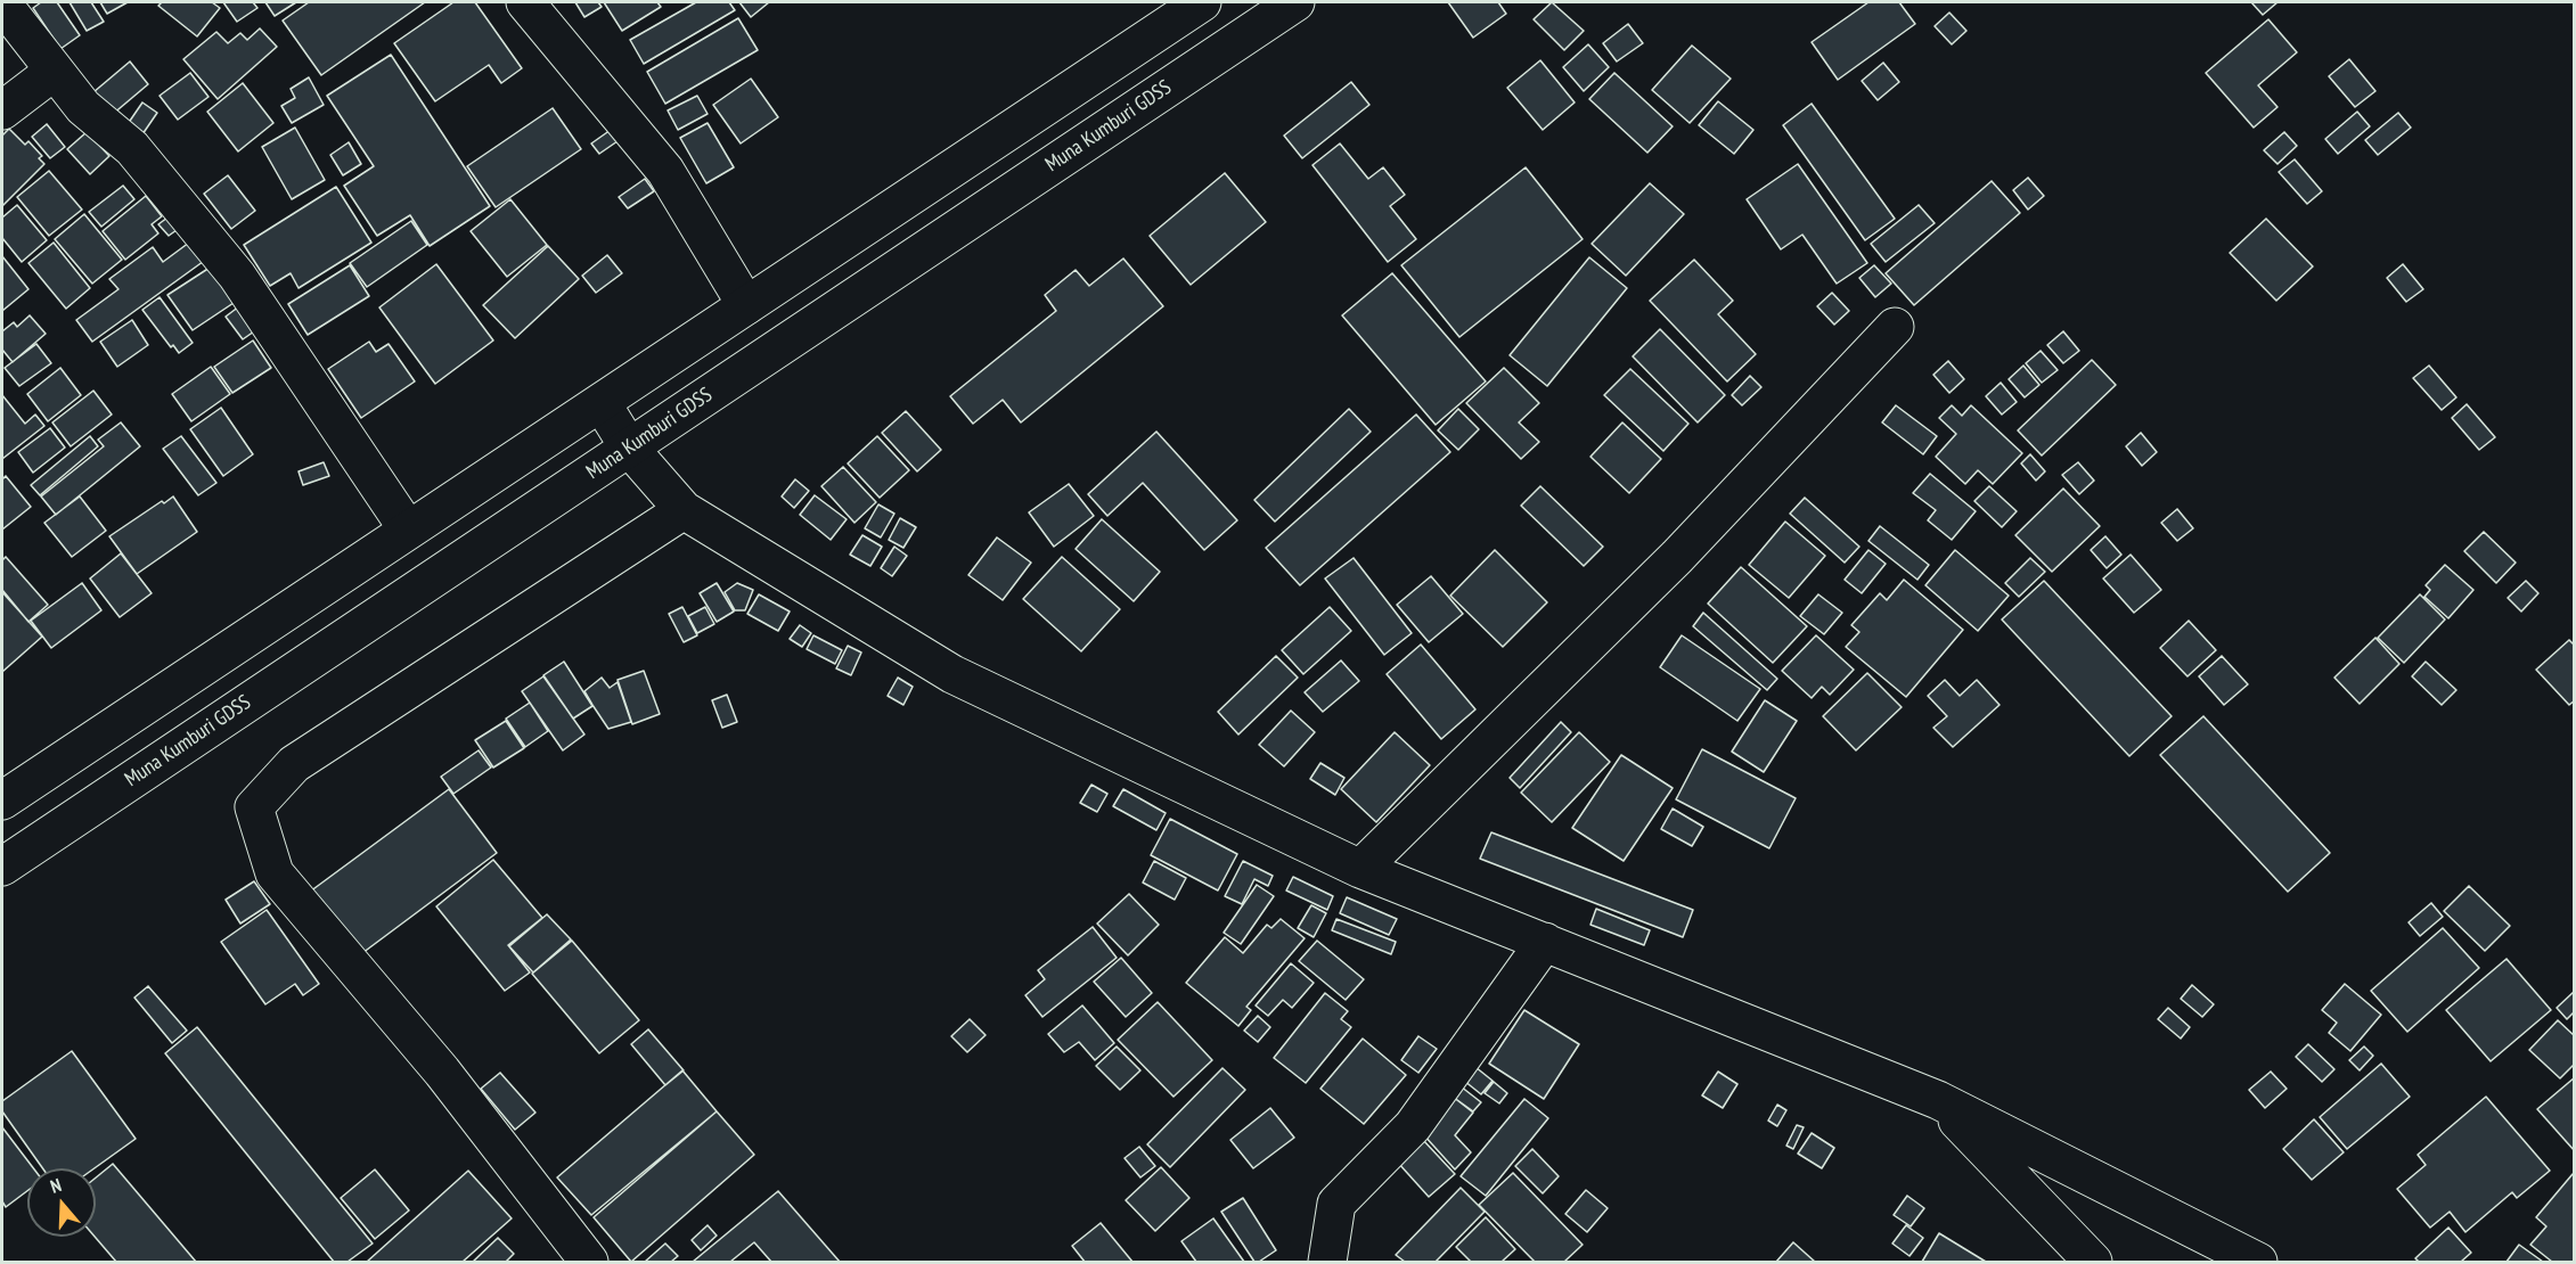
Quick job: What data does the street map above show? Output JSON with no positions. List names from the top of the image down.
{
  "streets": {
    "main road": ["Muna Kumburi GDSS"]
  },
  "north": "top"
}
